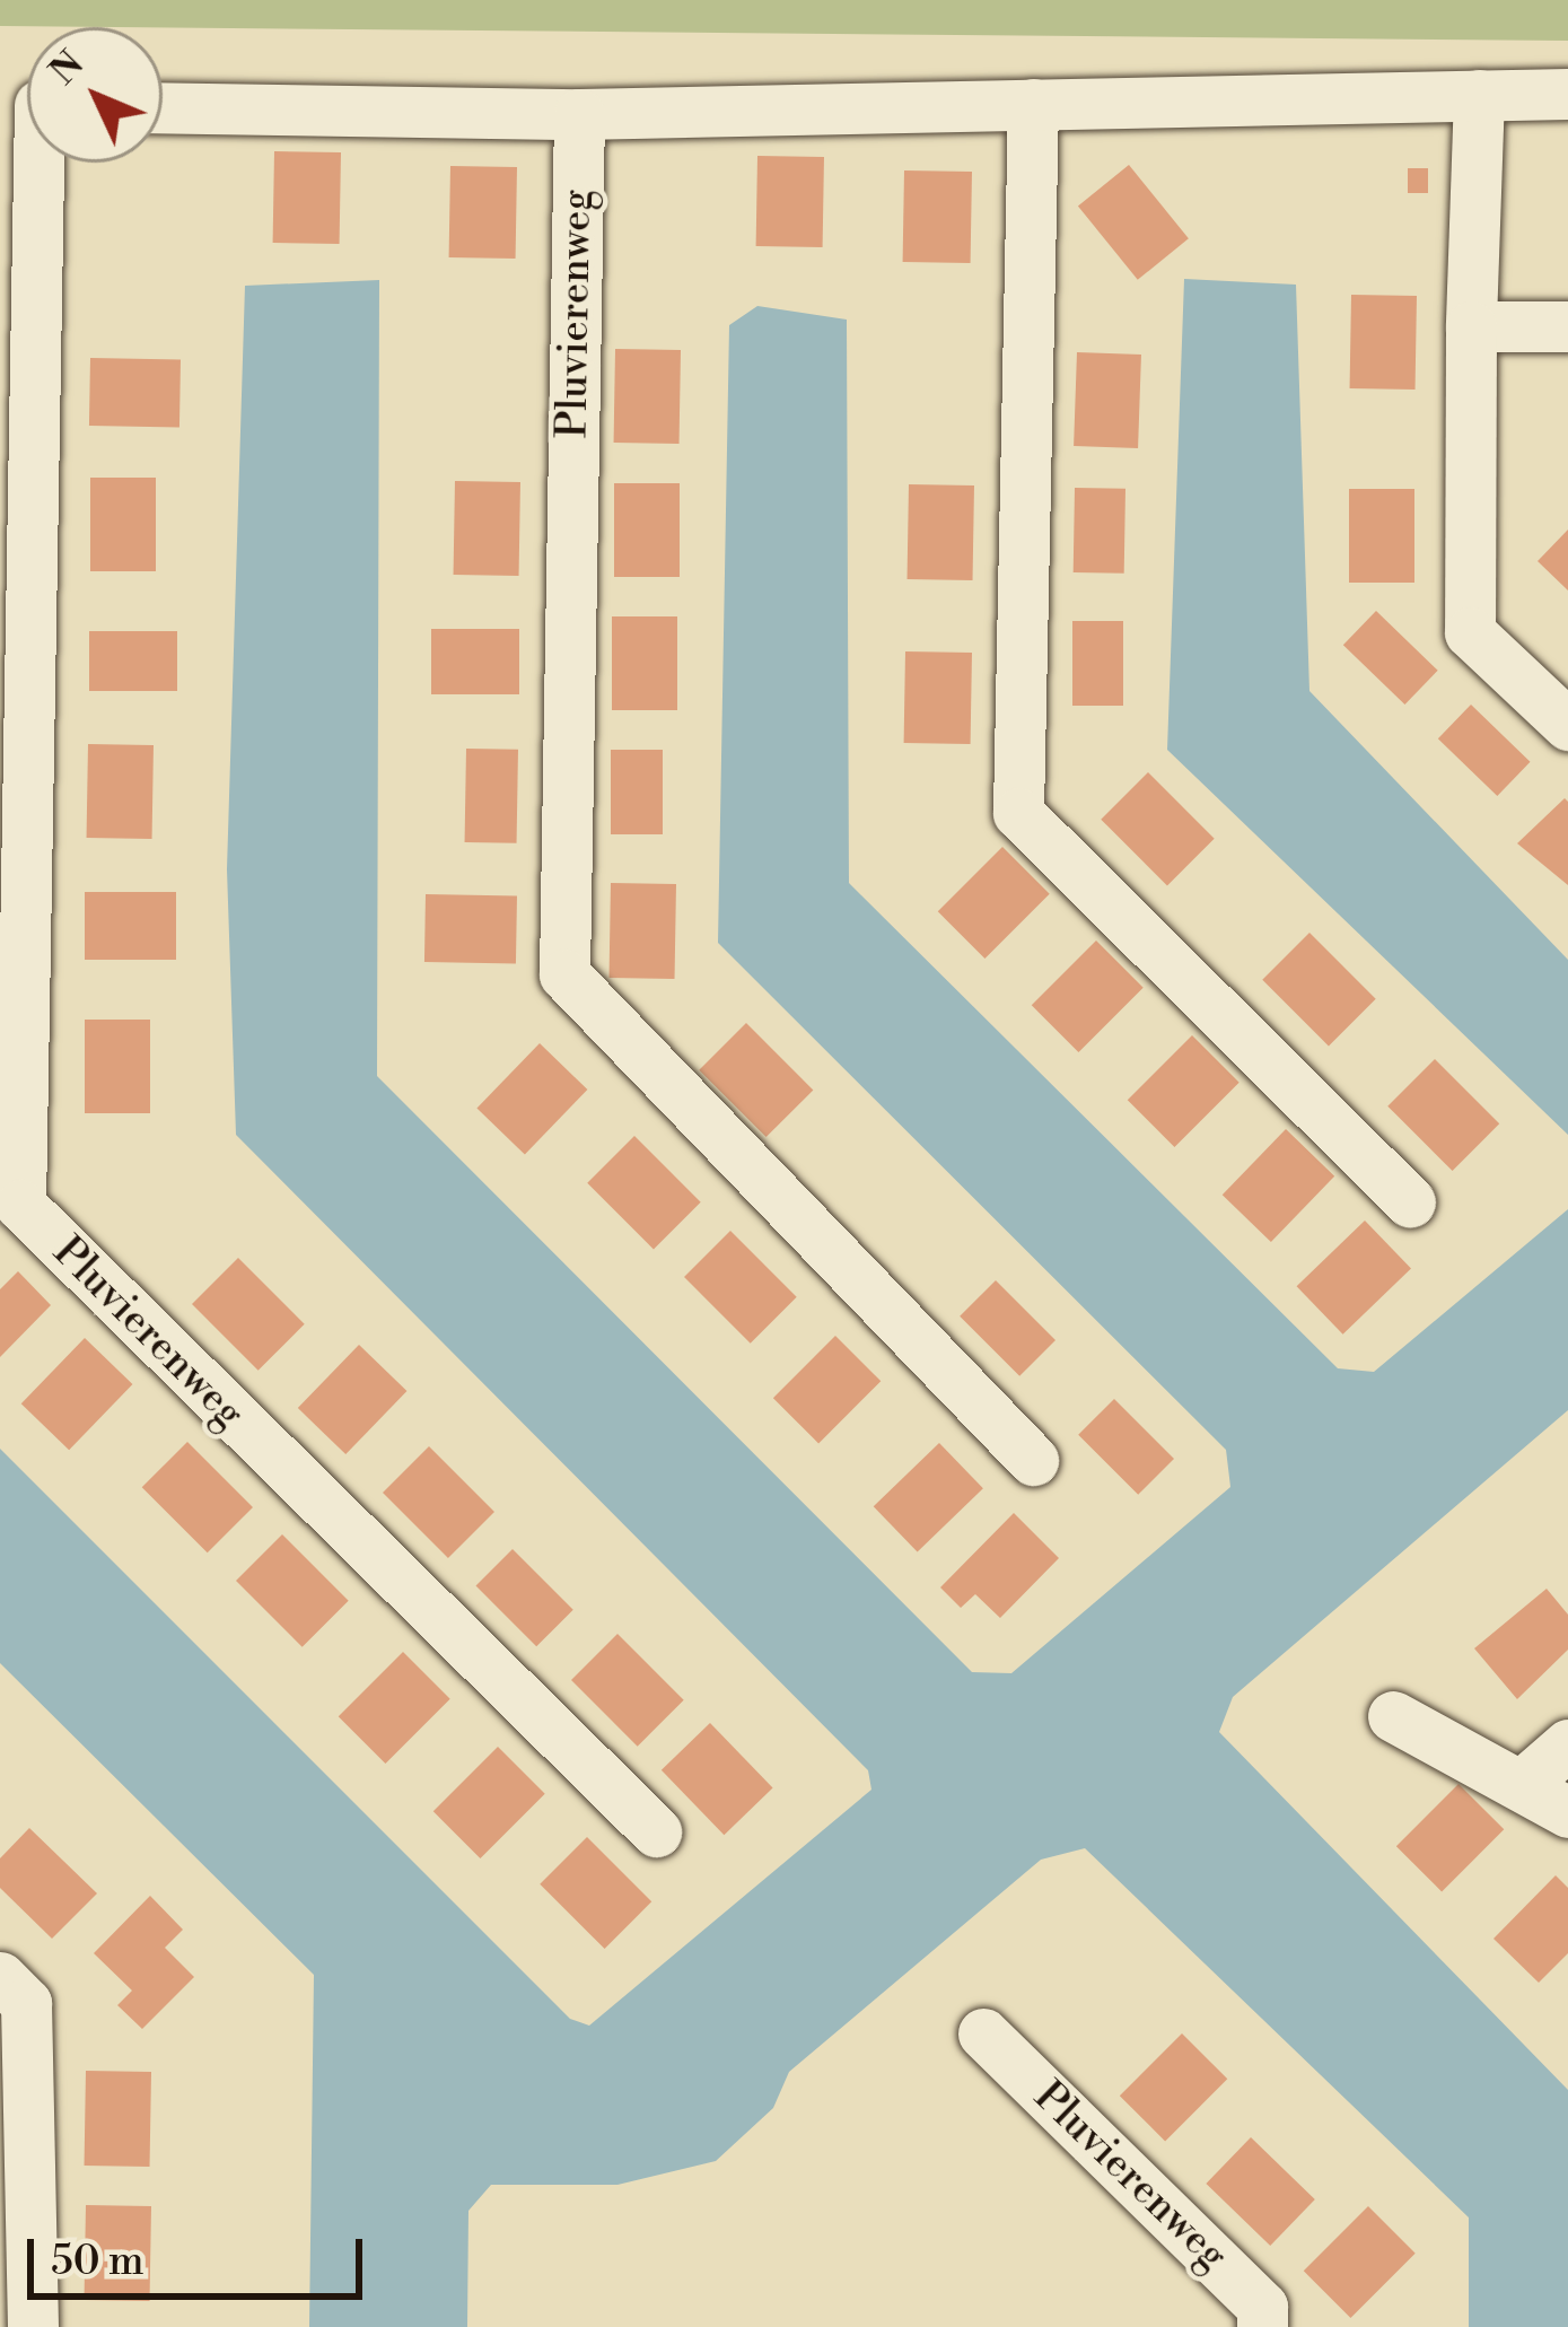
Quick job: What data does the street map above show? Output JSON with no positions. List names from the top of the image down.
{
  "streets": {
    "street": ["Pluvierenweg"]
  },
  "scale_bar": "50 m",
  "north": "top left"
}
